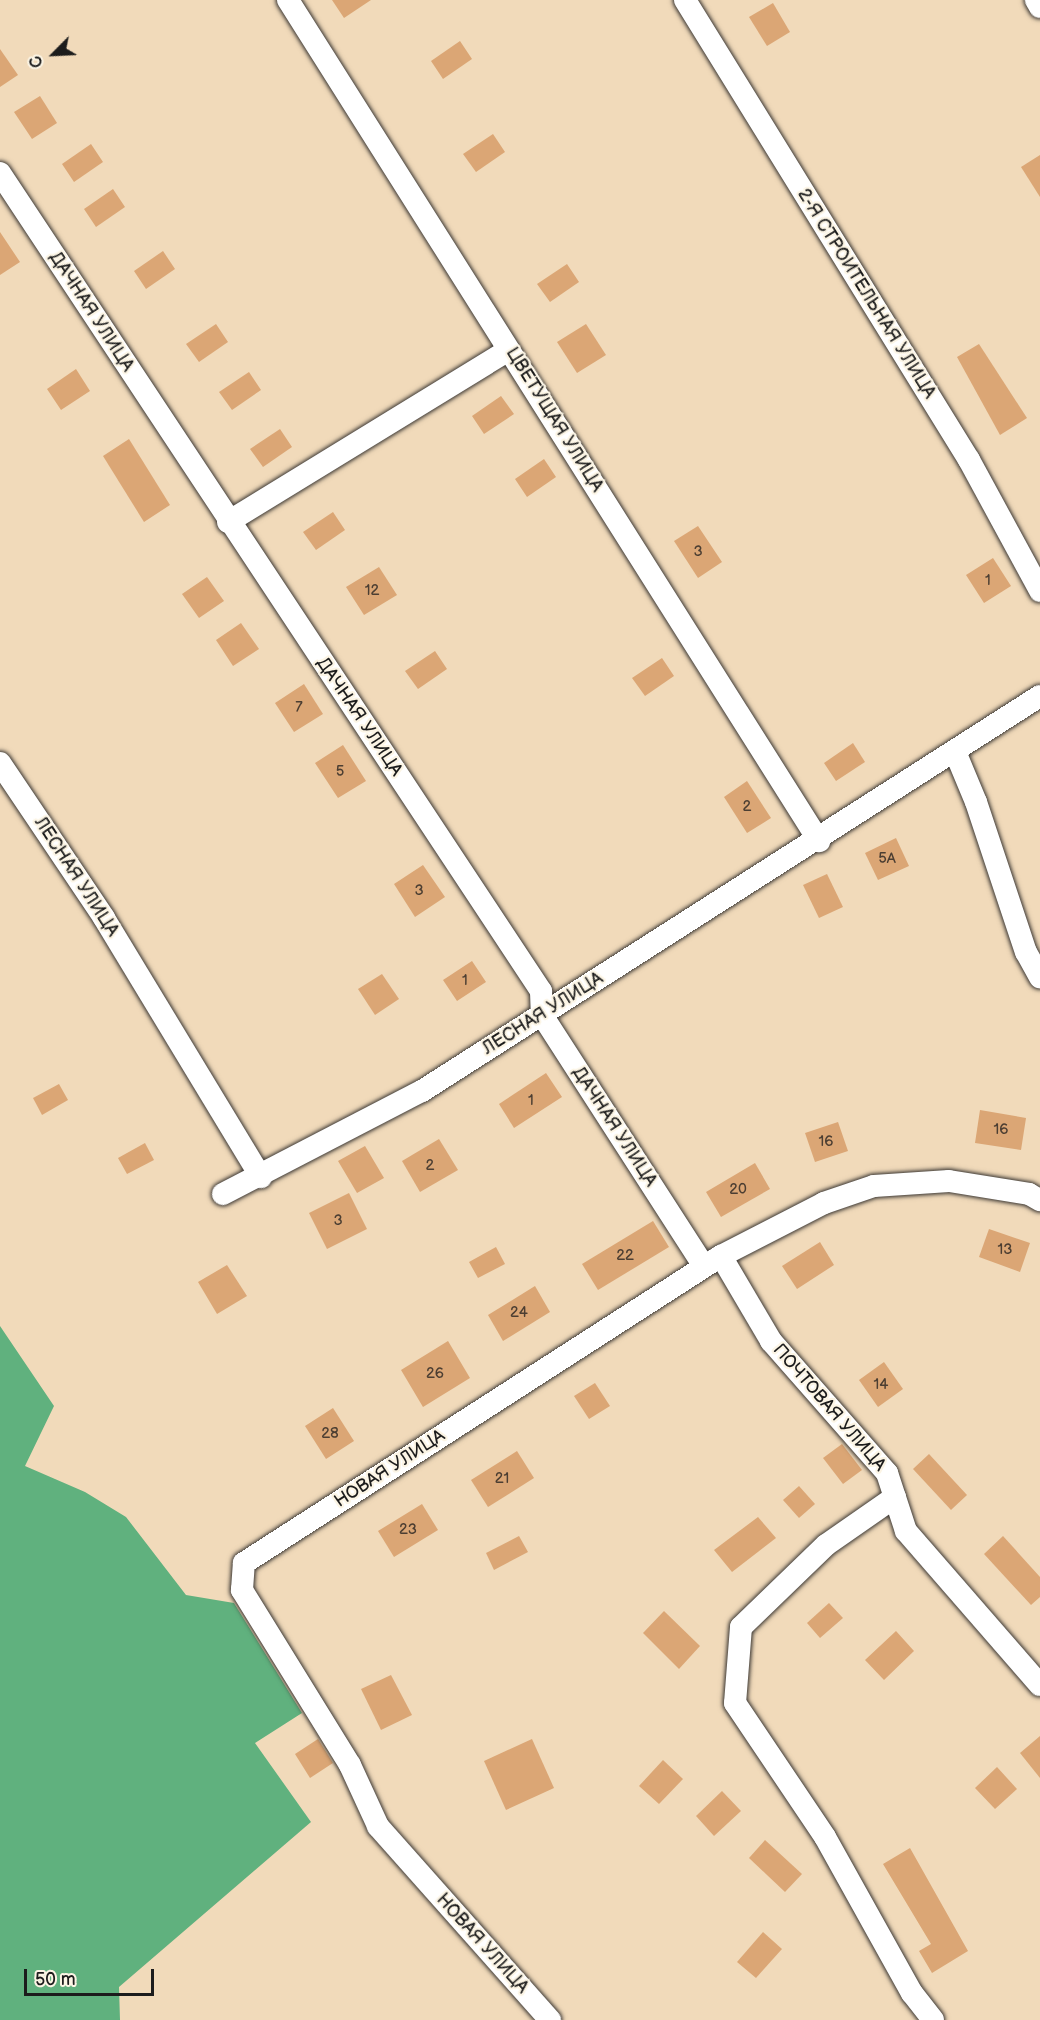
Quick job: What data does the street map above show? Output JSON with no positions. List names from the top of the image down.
{
  "streets": {
    "street": [
      "2-Я СТРОИТЕЛЬНАЯ УЛИЦА",
      "ДАЧНАЯ УЛИЦА",
      "ЦВЕТУЩАЯ УЛИЦА",
      "ЛЕСНАЯ УЛИЦА",
      "ПОЧТОВАЯ УЛИЦА",
      "НОВАЯ УЛИЦА"
    ]
  },
  "crossings": [
    ["ДАЧНАЯ УЛИЦА", "ЛЕСНАЯ УЛИЦА"],
    ["ДАЧНАЯ УЛИЦА", "ПОЧТОВАЯ УЛИЦА"],
    ["ДАЧНАЯ УЛИЦА", "НОВАЯ УЛИЦА"],
    ["ЦВЕТУЩАЯ УЛИЦА", "ЛЕСНАЯ УЛИЦА"],
    ["ПОЧТОВАЯ УЛИЦА", "НОВАЯ УЛИЦА"]
  ],
  "house_numbers": [
    "3",
    "1",
    "12",
    "7",
    "5",
    "2",
    "5А",
    "3",
    "1",
    "1",
    "16",
    "16",
    "2",
    "20",
    "3",
    "13",
    "22",
    "24",
    "26",
    "14",
    "28",
    "21",
    "23"
  ],
  "scale_bar": "50 m",
  "north": "bottom left"
}
